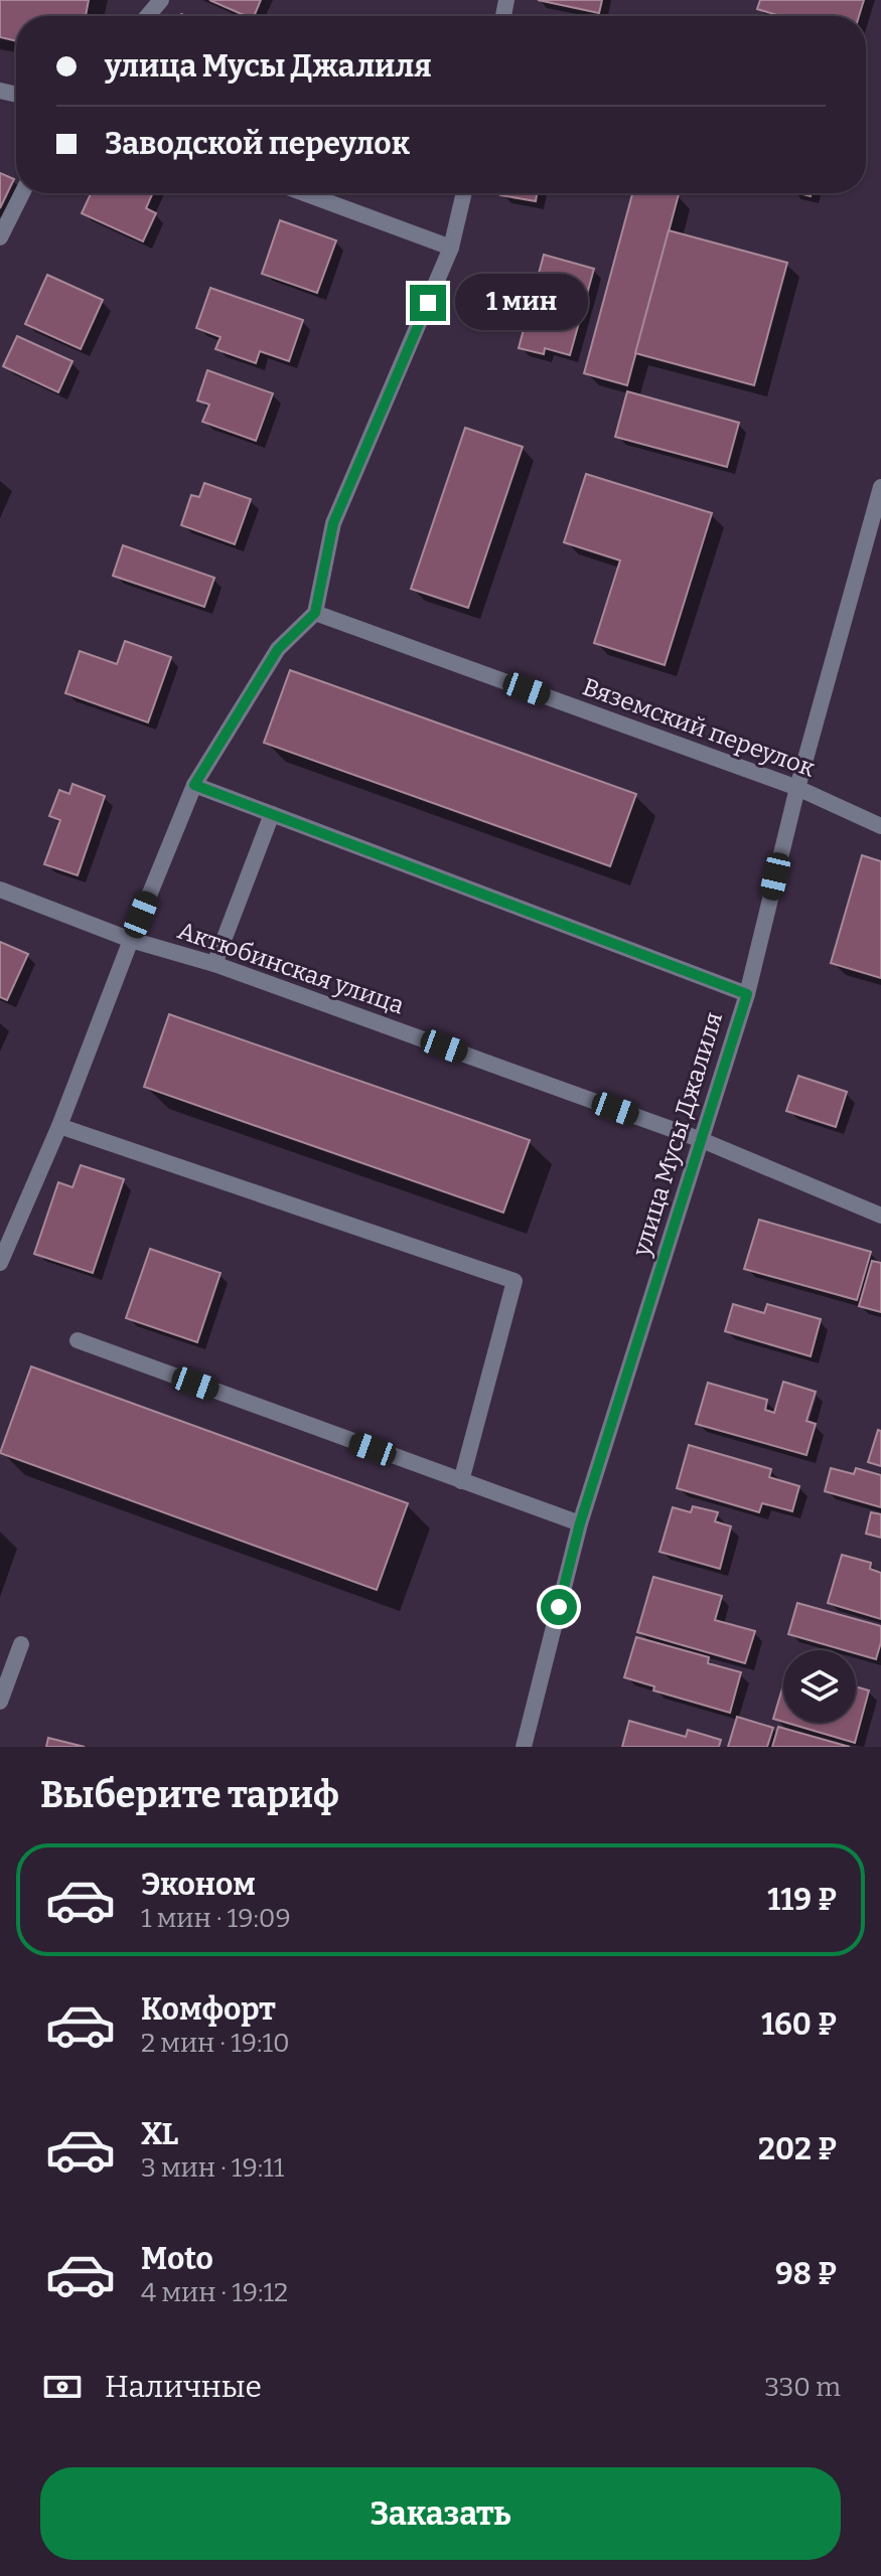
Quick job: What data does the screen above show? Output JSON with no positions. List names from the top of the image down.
{
  "streets": {
    "street": ["Вяземский переулок", "Актюбинская улица", "улица Мусы Джалиля"]
  },
  "crossings": [
    ["Вяземский переулок", "улица Мусы Джалиля"],
    ["Актюбинская улица", "улица Мусы Джалиля"]
  ],
  "page": {
    "banner": ["улица Мусы Джалиля", "Заводской переулок"],
    "bubble": "1 мин",
    "heading": "Выберите тариф",
    "list": [
      {
        "name": "Эконом",
        "note": "1 мин · 19:09",
        "value": "119 ₽"
      },
      {
        "name": "Комфорт",
        "note": "2 мин · 19:10",
        "value": "160 ₽"
      },
      {
        "name": "XL",
        "note": "3 мин · 19:11",
        "value": "202 ₽"
      },
      {
        "name": "Moto",
        "note": "4 мин · 19:12",
        "value": "98 ₽"
      }
    ],
    "pay": ["Наличные", "330 m"],
    "buttons": "Заказать"
  }
}
